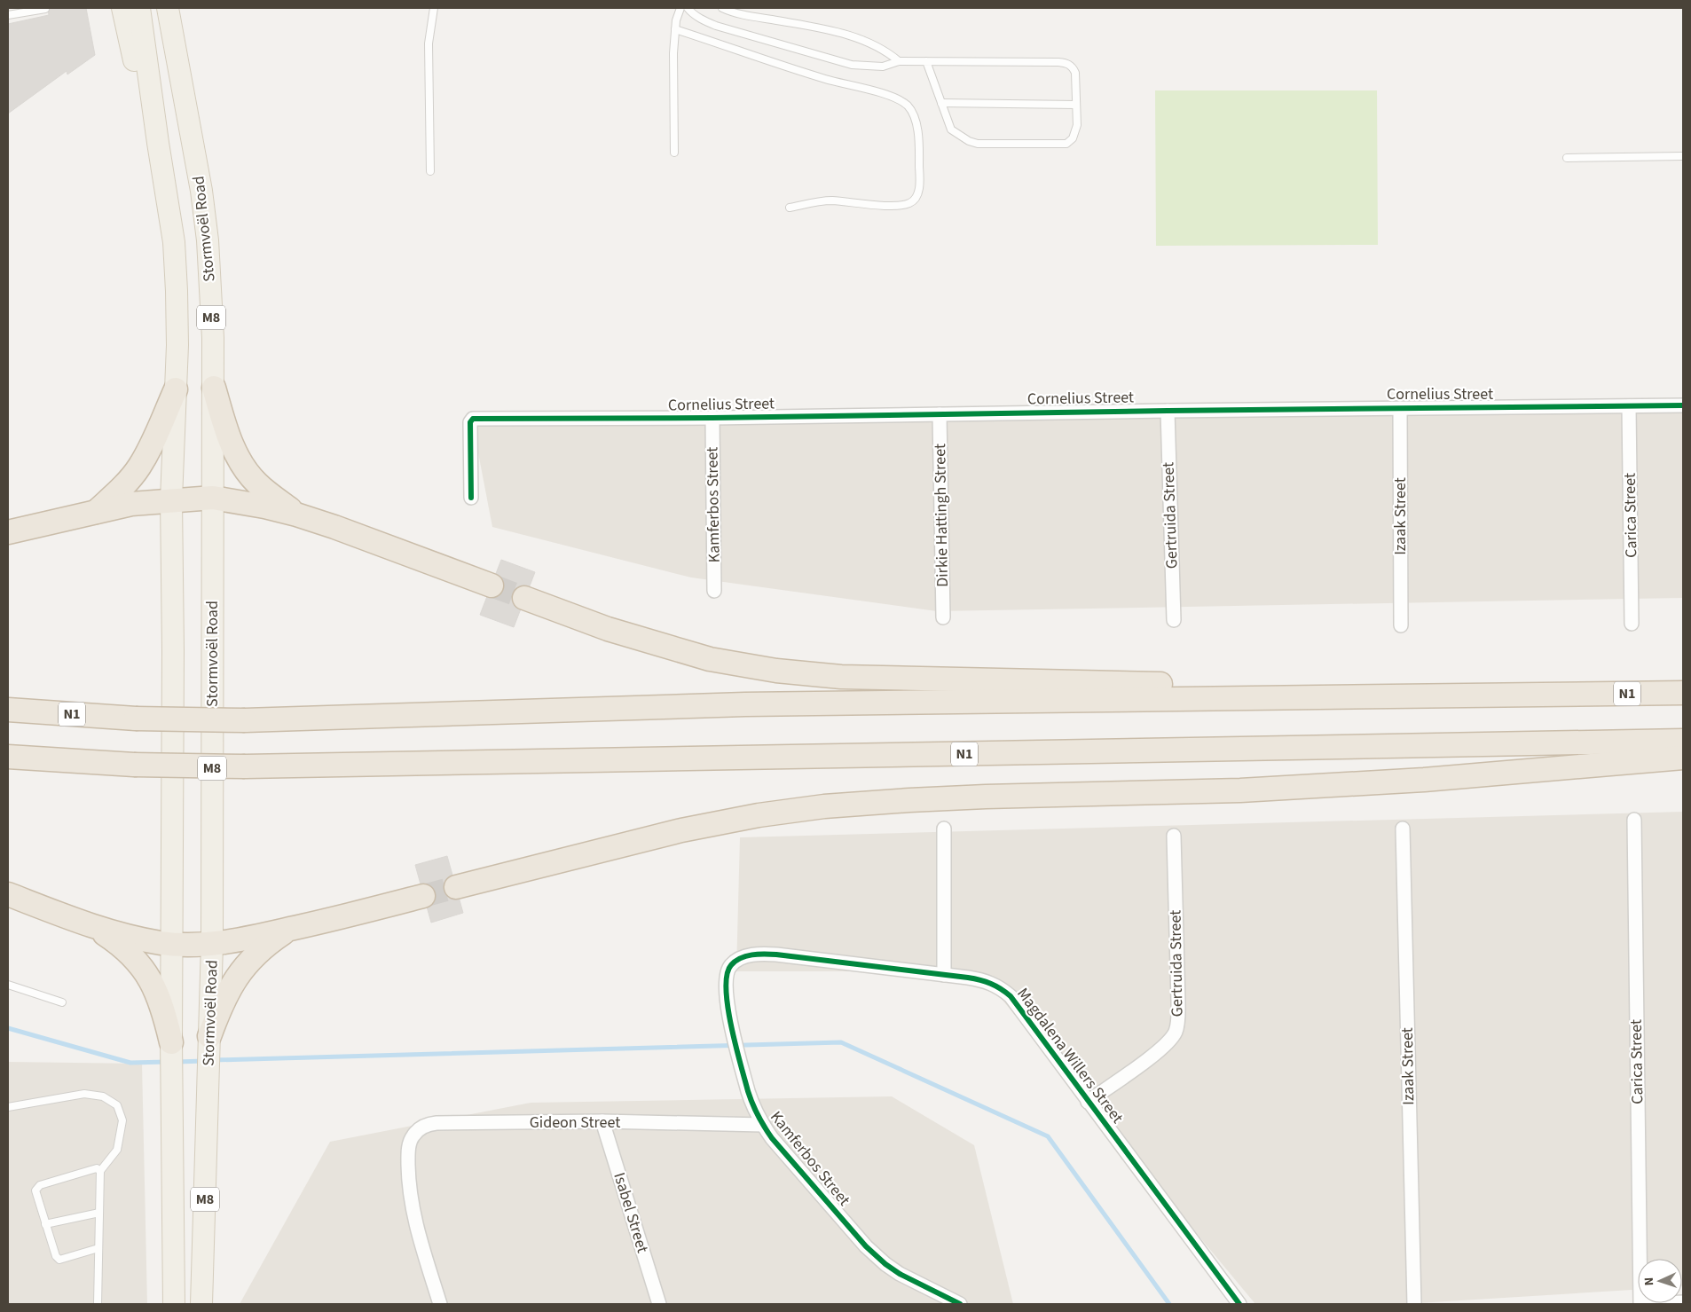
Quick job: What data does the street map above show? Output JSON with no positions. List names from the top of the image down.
{
  "streets": {
    "highway": ["N1"],
    "main road": ["Stormvoël Road", "M8"],
    "street": [
      "Cornelius Street",
      "Kamferbos Street",
      "Dirkie Hattingh Street",
      "Gertruida Street",
      "Carica Street",
      "Izaak Street",
      "Magdalena Willers Street",
      "Gideon Street",
      "Isabel Street"
    ]
  },
  "crossings": [
    ["Cornelius Street", "Kamferbos Street"],
    ["Cornelius Street", "Dirkie Hattingh Street"],
    ["Cornelius Street", "Gertruida Street"],
    ["Cornelius Street", "Carica Street"],
    ["Cornelius Street", "Izaak Street"],
    ["Kamferbos Street", "Magdalena Willers Street"],
    ["Kamferbos Street", "Gideon Street"],
    ["Gertruida Street", "Magdalena Willers Street"],
    ["Gideon Street", "Isabel Street"]
  ],
  "north": "left"
}
